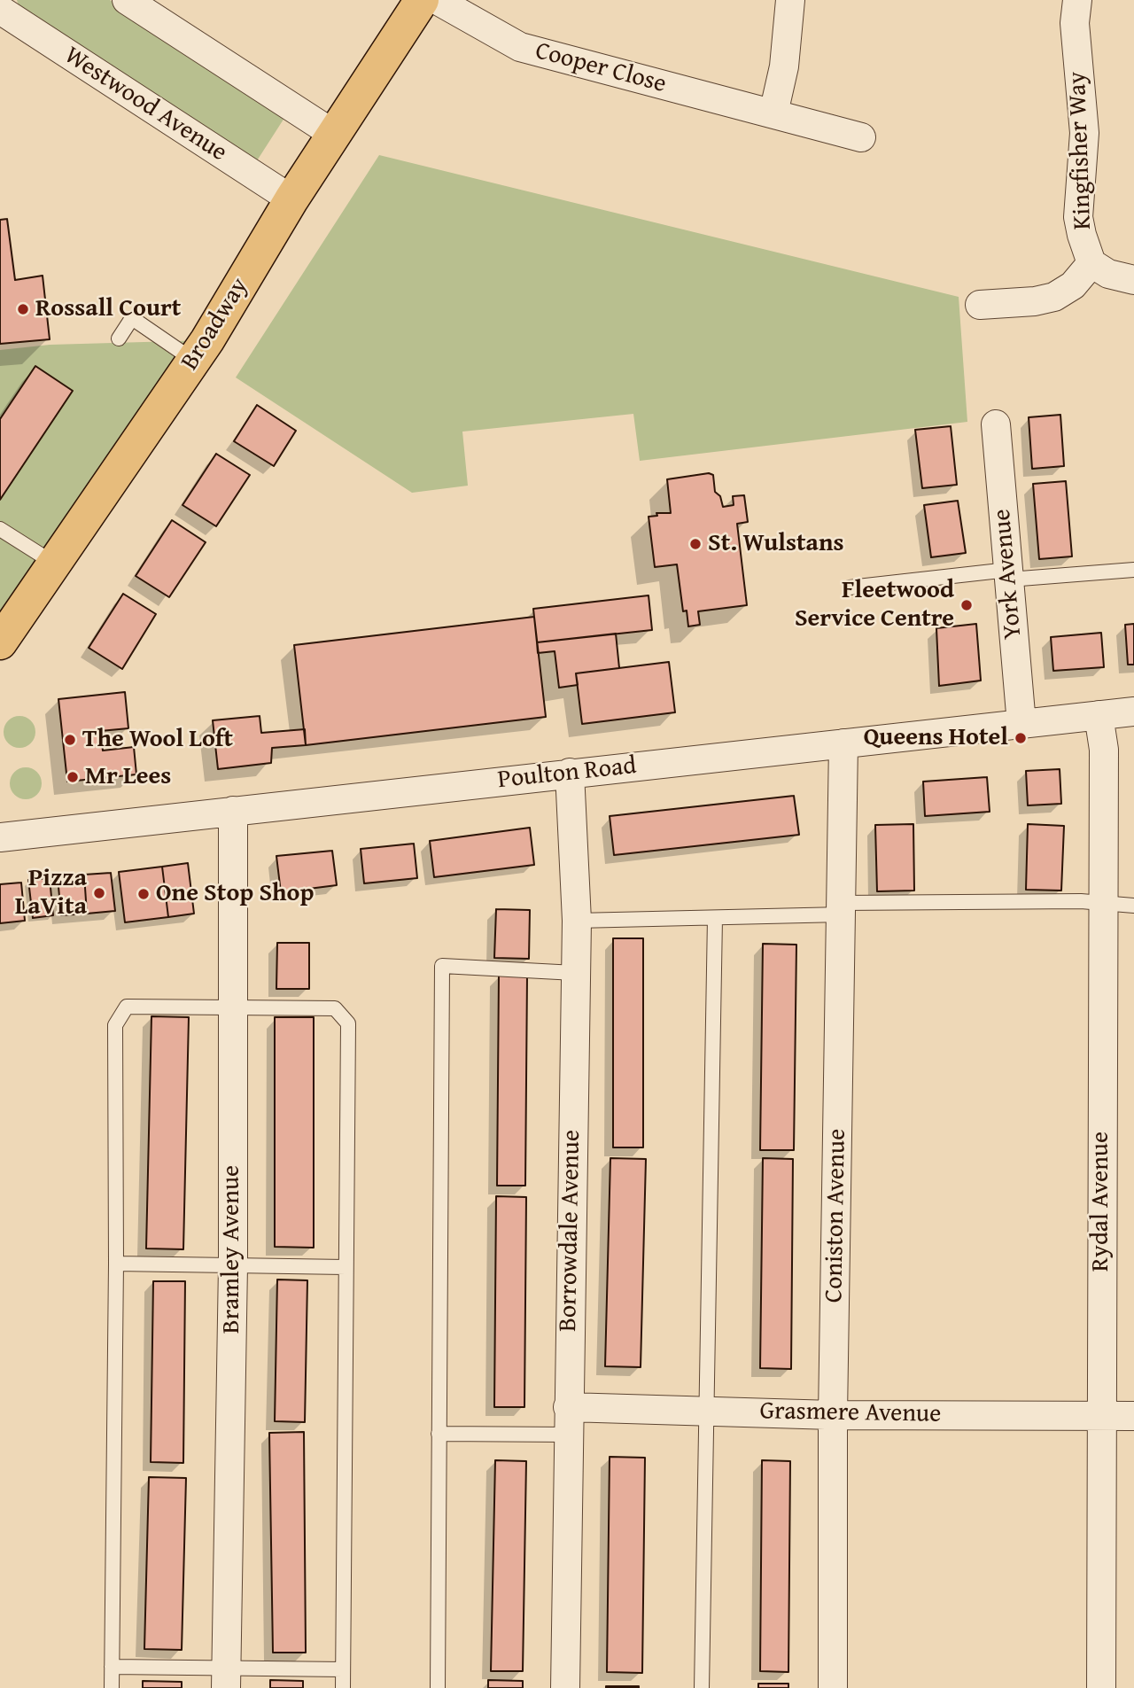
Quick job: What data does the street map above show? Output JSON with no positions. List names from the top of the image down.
{
  "streets": {
    "main road": ["Broadway"],
    "street": [
      "Cooper Close",
      "Westwood Avenue",
      "Kingfisher Way",
      "York Avenue",
      "Poulton Road",
      "Rydal Avenue",
      "Coniston Avenue",
      "Borrowdale Avenue",
      "Bramley Avenue",
      "Grasmere Avenue"
    ]
  },
  "crossings": [
    ["Westwood Avenue", "Broadway"],
    ["York Avenue", "Poulton Road"],
    ["Poulton Road", "Rydal Avenue"],
    ["Poulton Road", "Coniston Avenue"],
    ["Poulton Road", "Borrowdale Avenue"],
    ["Poulton Road", "Bramley Avenue"],
    ["Rydal Avenue", "Grasmere Avenue"],
    ["Coniston Avenue", "Grasmere Avenue"],
    ["Borrowdale Avenue", "Grasmere Avenue"]
  ],
  "places": [
    "Rossall Court",
    "St. Wulstans",
    "Fleetwood Service Centre",
    "Queens Hotel",
    "The Wool Loft",
    "Mr Lees",
    "Pizza LaVita",
    "One Stop Shop"
  ]
}
